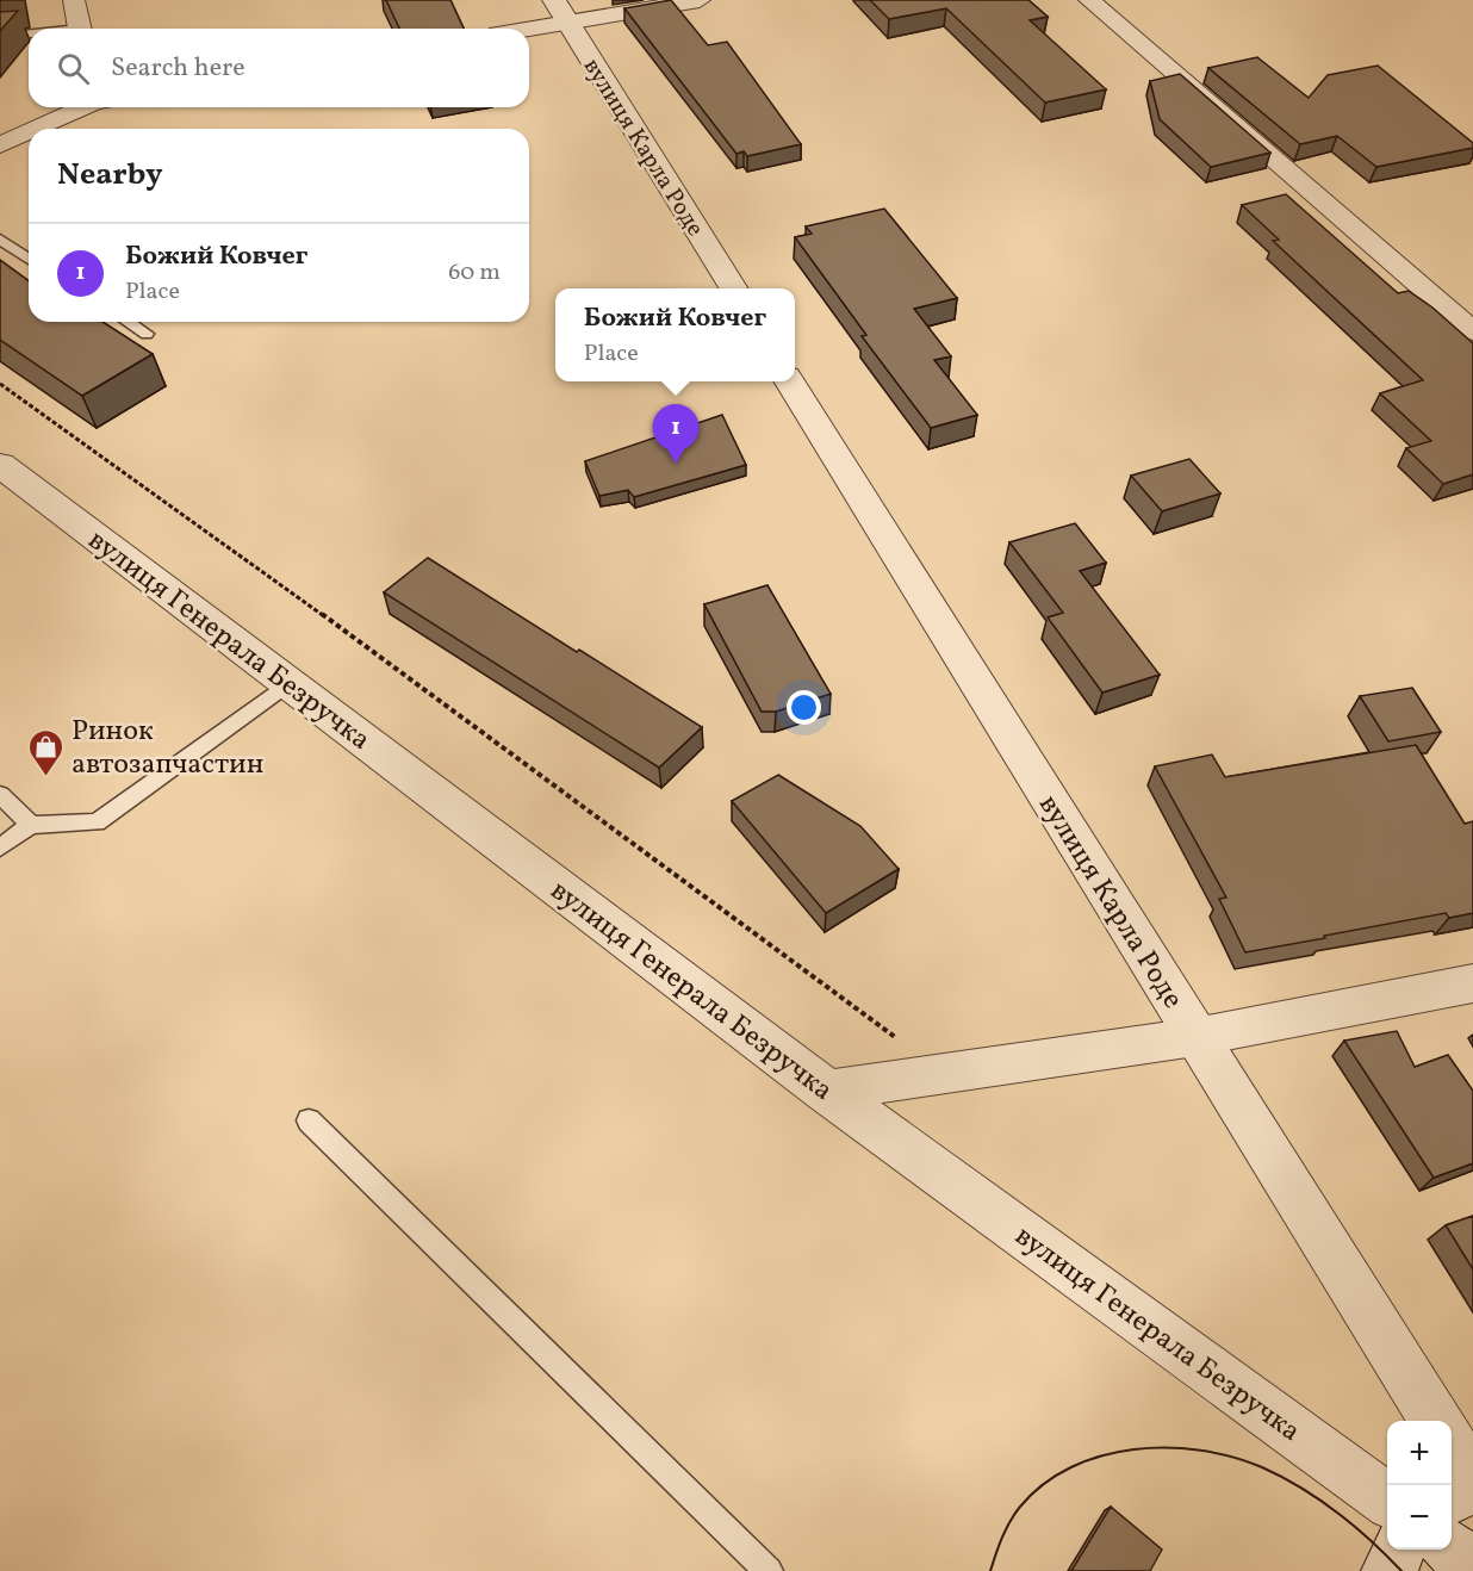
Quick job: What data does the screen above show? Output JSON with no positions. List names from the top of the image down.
{
  "streets": {
    "street": ["вулиця Карла Роде", "вулиця Генерала Безручка"]
  },
  "places": {
    "shop": ["Ринок автозапчастин"]
  },
  "page": {
    "search": "Search here",
    "heading": "Nearby",
    "list": [
      {
        "mark": "1",
        "name": "Божий Ковчег",
        "note": "Place",
        "value": "60 m"
      }
    ],
    "popup": ["Божий Ковчег", "Place"],
    "pins": "1",
    "map_buttons": ["+", "−"]
  }
}
